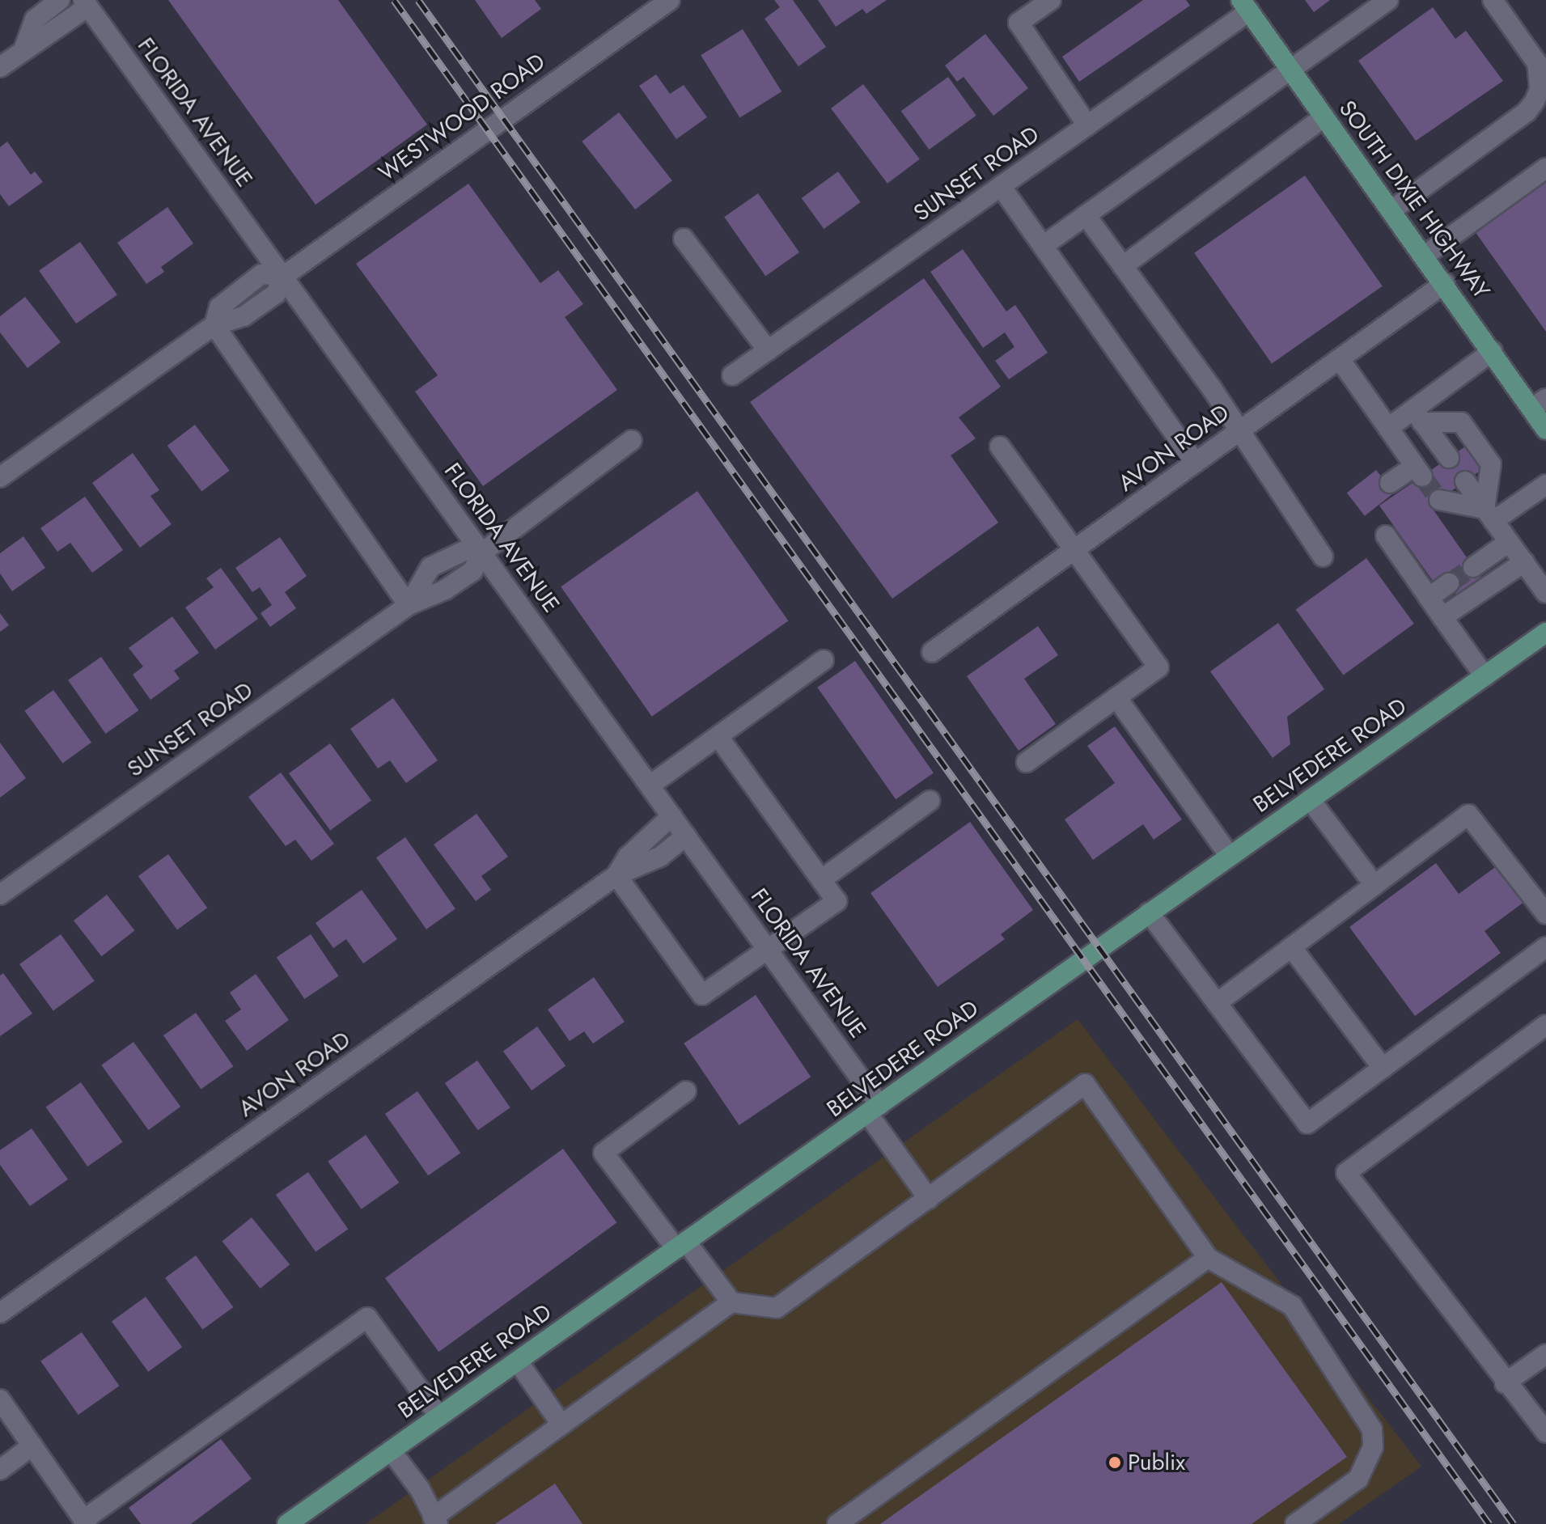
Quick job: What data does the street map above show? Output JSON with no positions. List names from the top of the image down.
{
  "streets": {
    "main road": ["SOUTH DIXIE HIGHWAY", "BELVEDERE ROAD"],
    "street": [
      "FLORIDA AVENUE",
      "WESTWOOD ROAD",
      "SUNSET ROAD",
      "AVON ROAD"
    ]
  },
  "crossings": [
    ["FLORIDA AVENUE", "WESTWOOD ROAD"],
    ["FLORIDA AVENUE", "SUNSET ROAD"],
    ["FLORIDA AVENUE", "AVON ROAD"],
    ["FLORIDA AVENUE", "BELVEDERE ROAD"],
    ["SUNSET ROAD", "SOUTH DIXIE HIGHWAY"],
    ["SOUTH DIXIE HIGHWAY", "AVON ROAD"]
  ],
  "places": ["Publix"]
}
